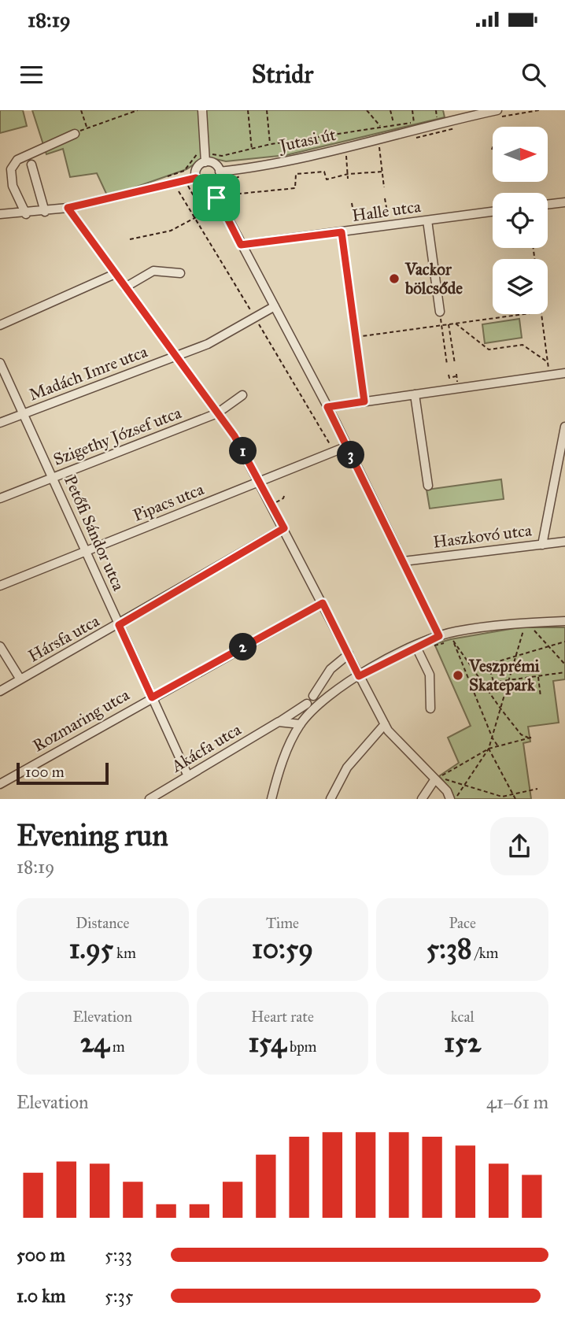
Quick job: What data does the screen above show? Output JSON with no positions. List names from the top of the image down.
{
  "streets": {
    "street": [
      "Jutasi út",
      "Halle utca",
      "Madách Imre utca",
      "Szigethy József utca",
      "Pipacs utca",
      "Petőfi Sándor utca",
      "Haszkovó utca",
      "Hársfa utca",
      "Rozmaring utca",
      "Akácfa utca"
    ]
  },
  "crossings": [
    ["Madách Imre utca", "Petőfi Sándor utca"],
    ["Szigethy József utca", "Petőfi Sándor utca"],
    ["Pipacs utca", "Petőfi Sándor utca"],
    ["Petőfi Sándor utca", "Hársfa utca"],
    ["Petőfi Sándor utca", "Rozmaring utca"],
    ["Petőfi Sándor utca", "Akácfa utca"]
  ],
  "places": ["Vackor bölcsőde", "Veszprémi Skatepark"],
  "scale_bar": "100 m",
  "north": "right",
  "page": {
    "status": "18:19",
    "header": "Stridr",
    "pins": ["1", "3", "2"],
    "scale": "100 m",
    "heading": ["Evening run", "18:19"],
    "stats": [
      ["Distance", "1.95 km"],
      ["Time", "10:59"],
      ["Pace", "5:38 /km"],
      ["Elevation", "24 m"],
      ["Heart rate", "154 bpm"],
      ["kcal", "152"]
    ],
    "chart": ["Elevation", "41–61 m"],
    "list": [
      {
        "name": "500 m",
        "note": "5:33"
      },
      {
        "name": "1.0 km",
        "note": "5:35"
      }
    ]
  }
}
